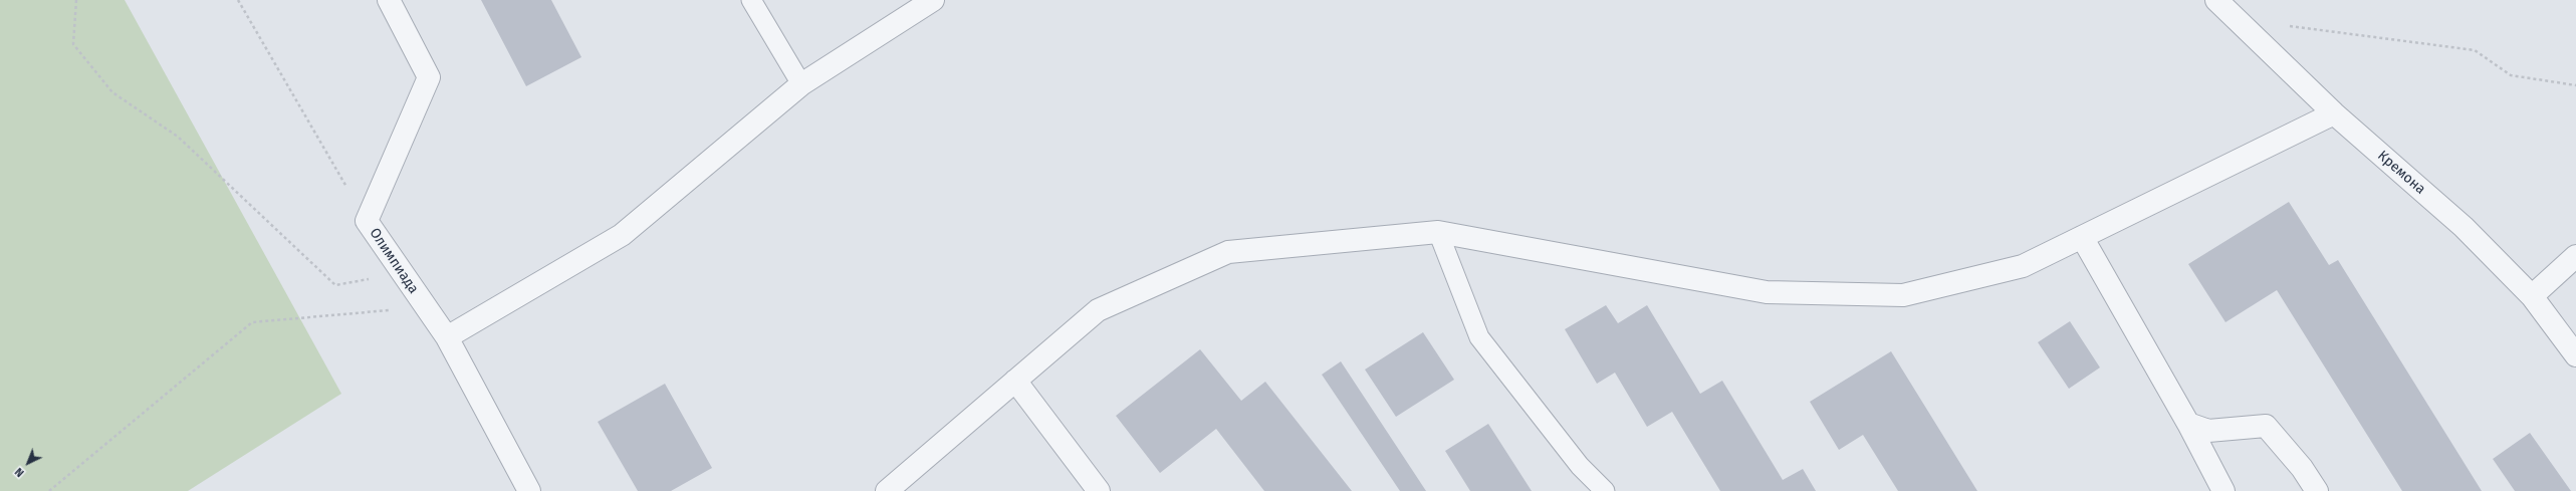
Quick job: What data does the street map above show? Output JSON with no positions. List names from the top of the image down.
{
  "streets": {
    "street": ["Кремона", "Олимпиада"]
  },
  "north": "bottom left"
}
